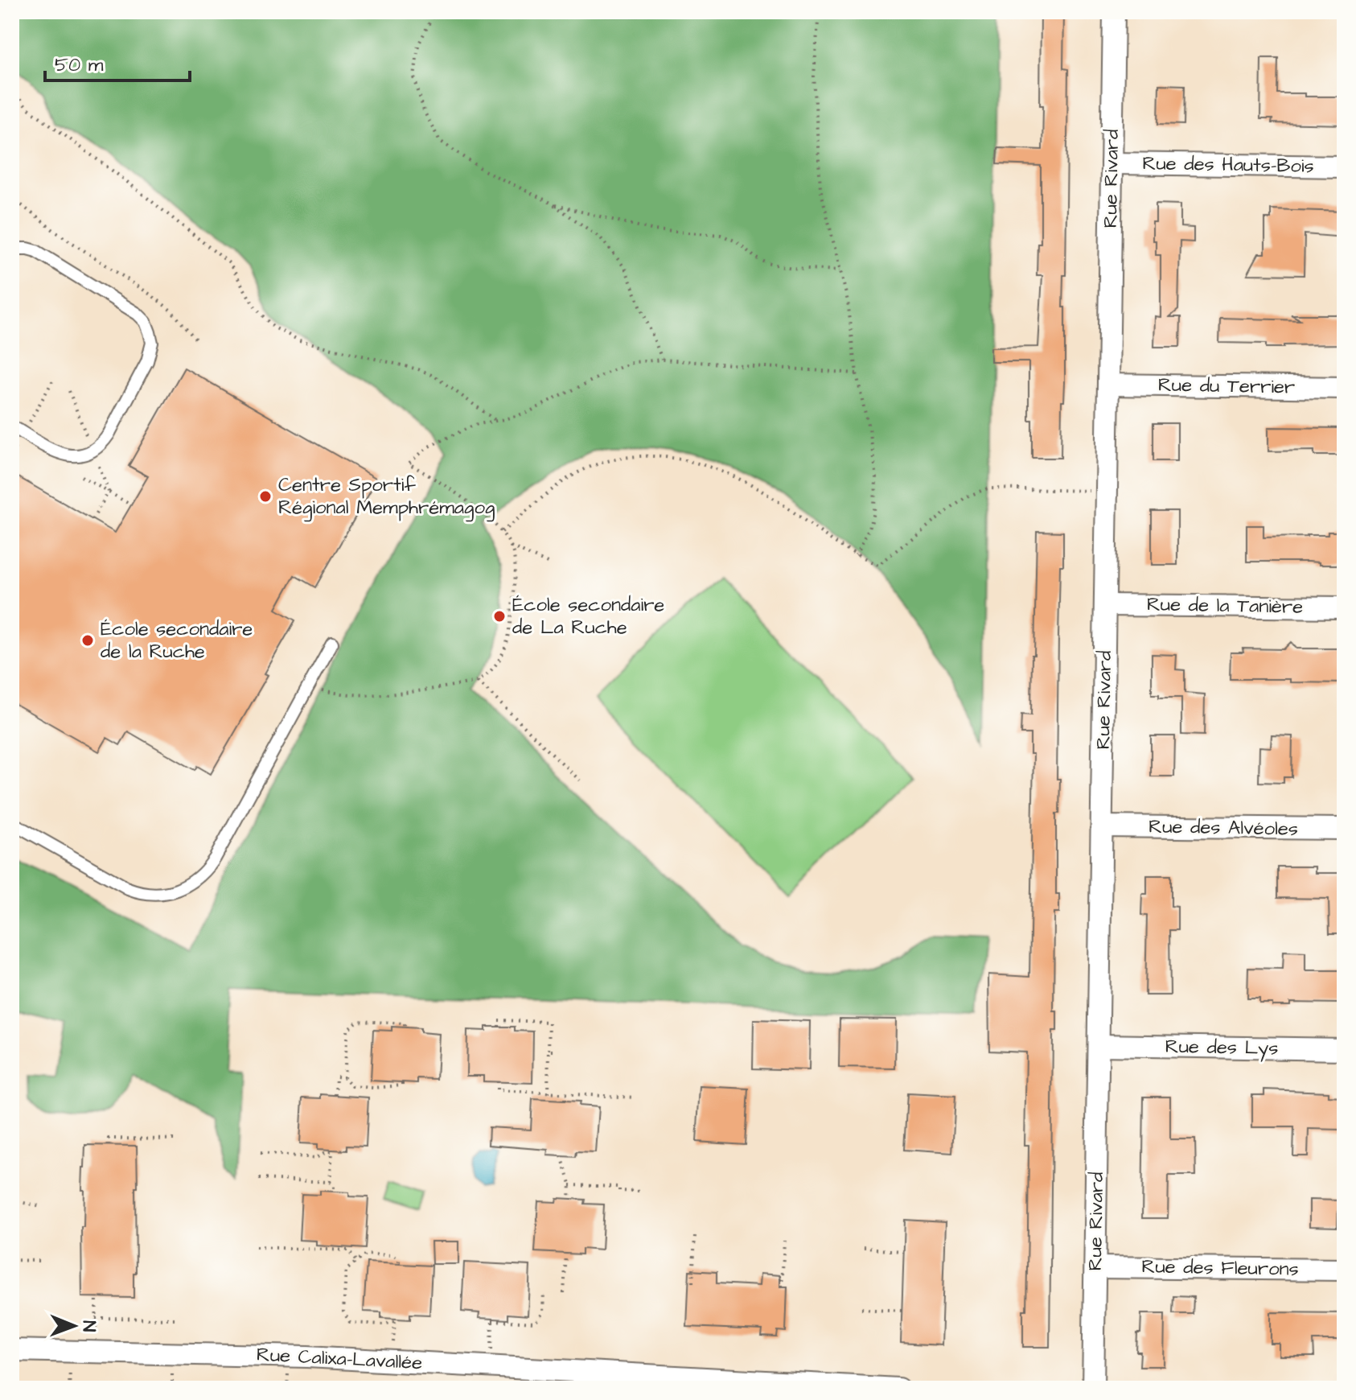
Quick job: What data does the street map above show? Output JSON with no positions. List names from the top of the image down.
{
  "streets": {
    "street": [
      "Rue des Hauts-Bois",
      "Rue Rivard",
      "Rue du Terrier",
      "Rue de la Tanière",
      "Rue des Alvéoles",
      "Rue des Lys",
      "Rue des Fleurons",
      "Rue Calixa-Lavallée"
    ]
  },
  "crossings": [
    ["Rue des Hauts-Bois", "Rue Rivard"],
    ["Rue Rivard", "Rue du Terrier"],
    ["Rue Rivard", "Rue de la Tanière"],
    ["Rue Rivard", "Rue des Alvéoles"],
    ["Rue Rivard", "Rue des Lys"],
    ["Rue Rivard", "Rue des Fleurons"]
  ],
  "places": ["Centre Sportif Régional Memphrémagog", "École secondaire de La Ruche", "École secondaire de la Ruche"],
  "scale_bar": "50 m",
  "north": "right"
}
